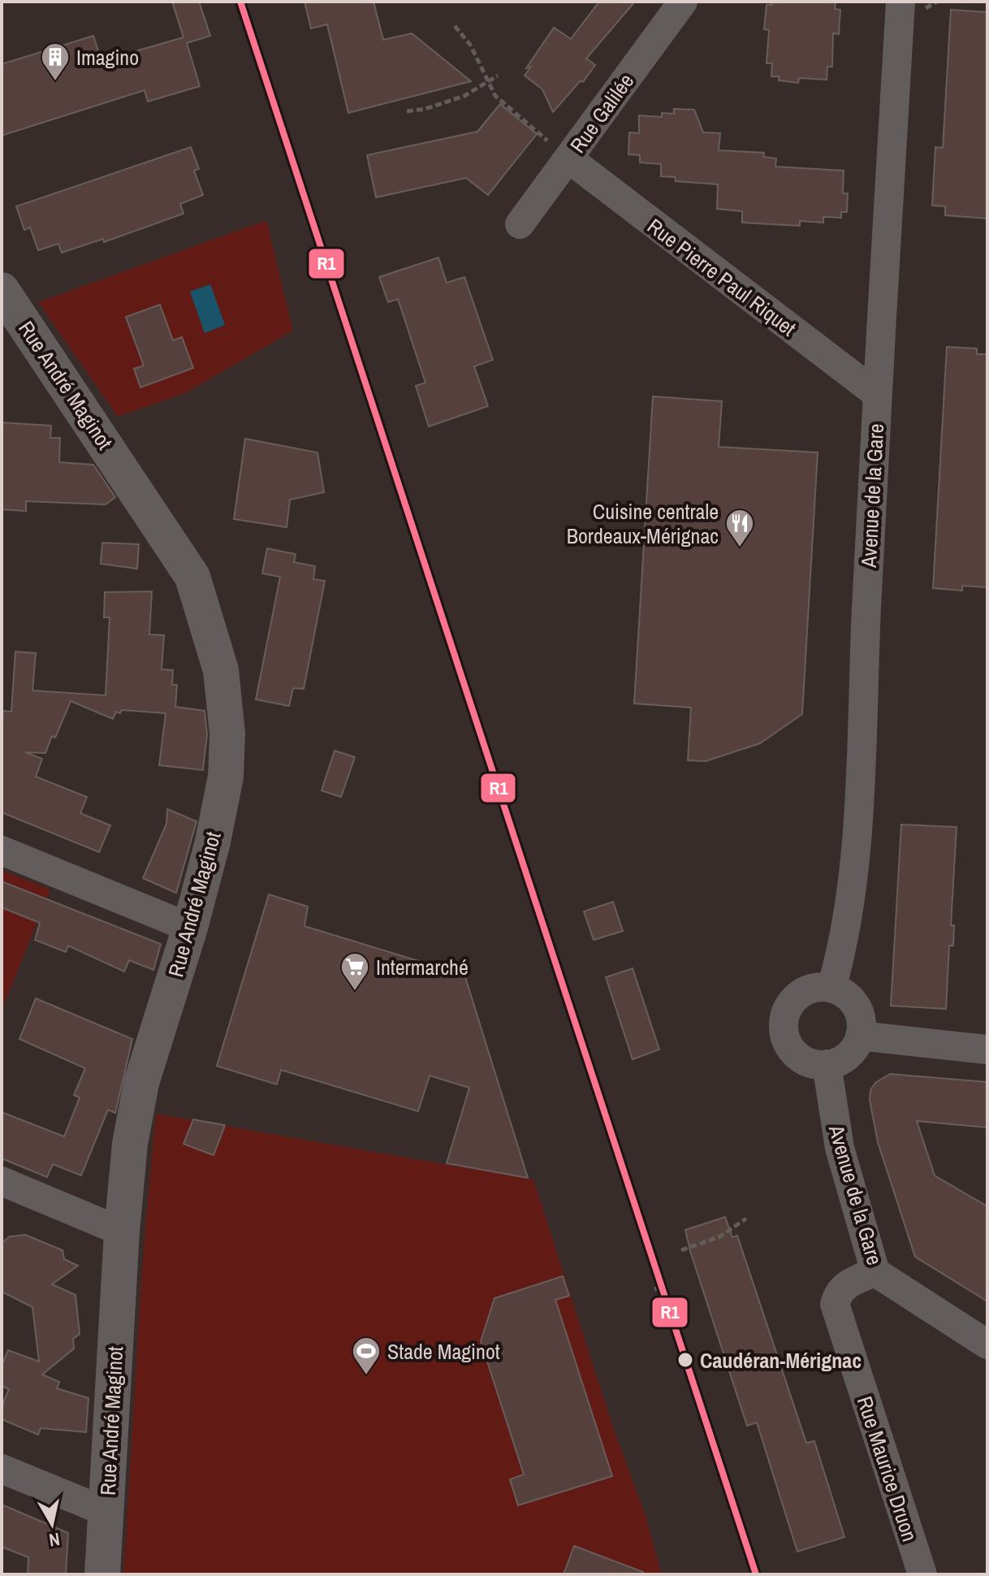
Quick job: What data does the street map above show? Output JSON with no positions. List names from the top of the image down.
{
  "streets": {
    "street": [
      "Rue Galilée",
      "Rue Pierre Paul Riquet",
      "Rue André Maginot",
      "Avenue de la Gare",
      "Rue Maurice Druon"
    ]
  },
  "crossings": [
    ["Rue Galilée", "Rue Pierre Paul Riquet"],
    ["Rue Pierre Paul Riquet", "Avenue de la Gare"],
    ["Avenue de la Gare", "Rue Maurice Druon"]
  ],
  "places": {
    "building": ["Imagino"],
    "restaurant": ["Cuisine centrale Bordeaux-Mérignac"],
    "supermarket": ["Intermarché"],
    "other": ["Caudéran-Mérignac"],
    "sports": ["Stade Maginot"]
  },
  "lines": ["transit line R1"],
  "north": "bottom"
}
